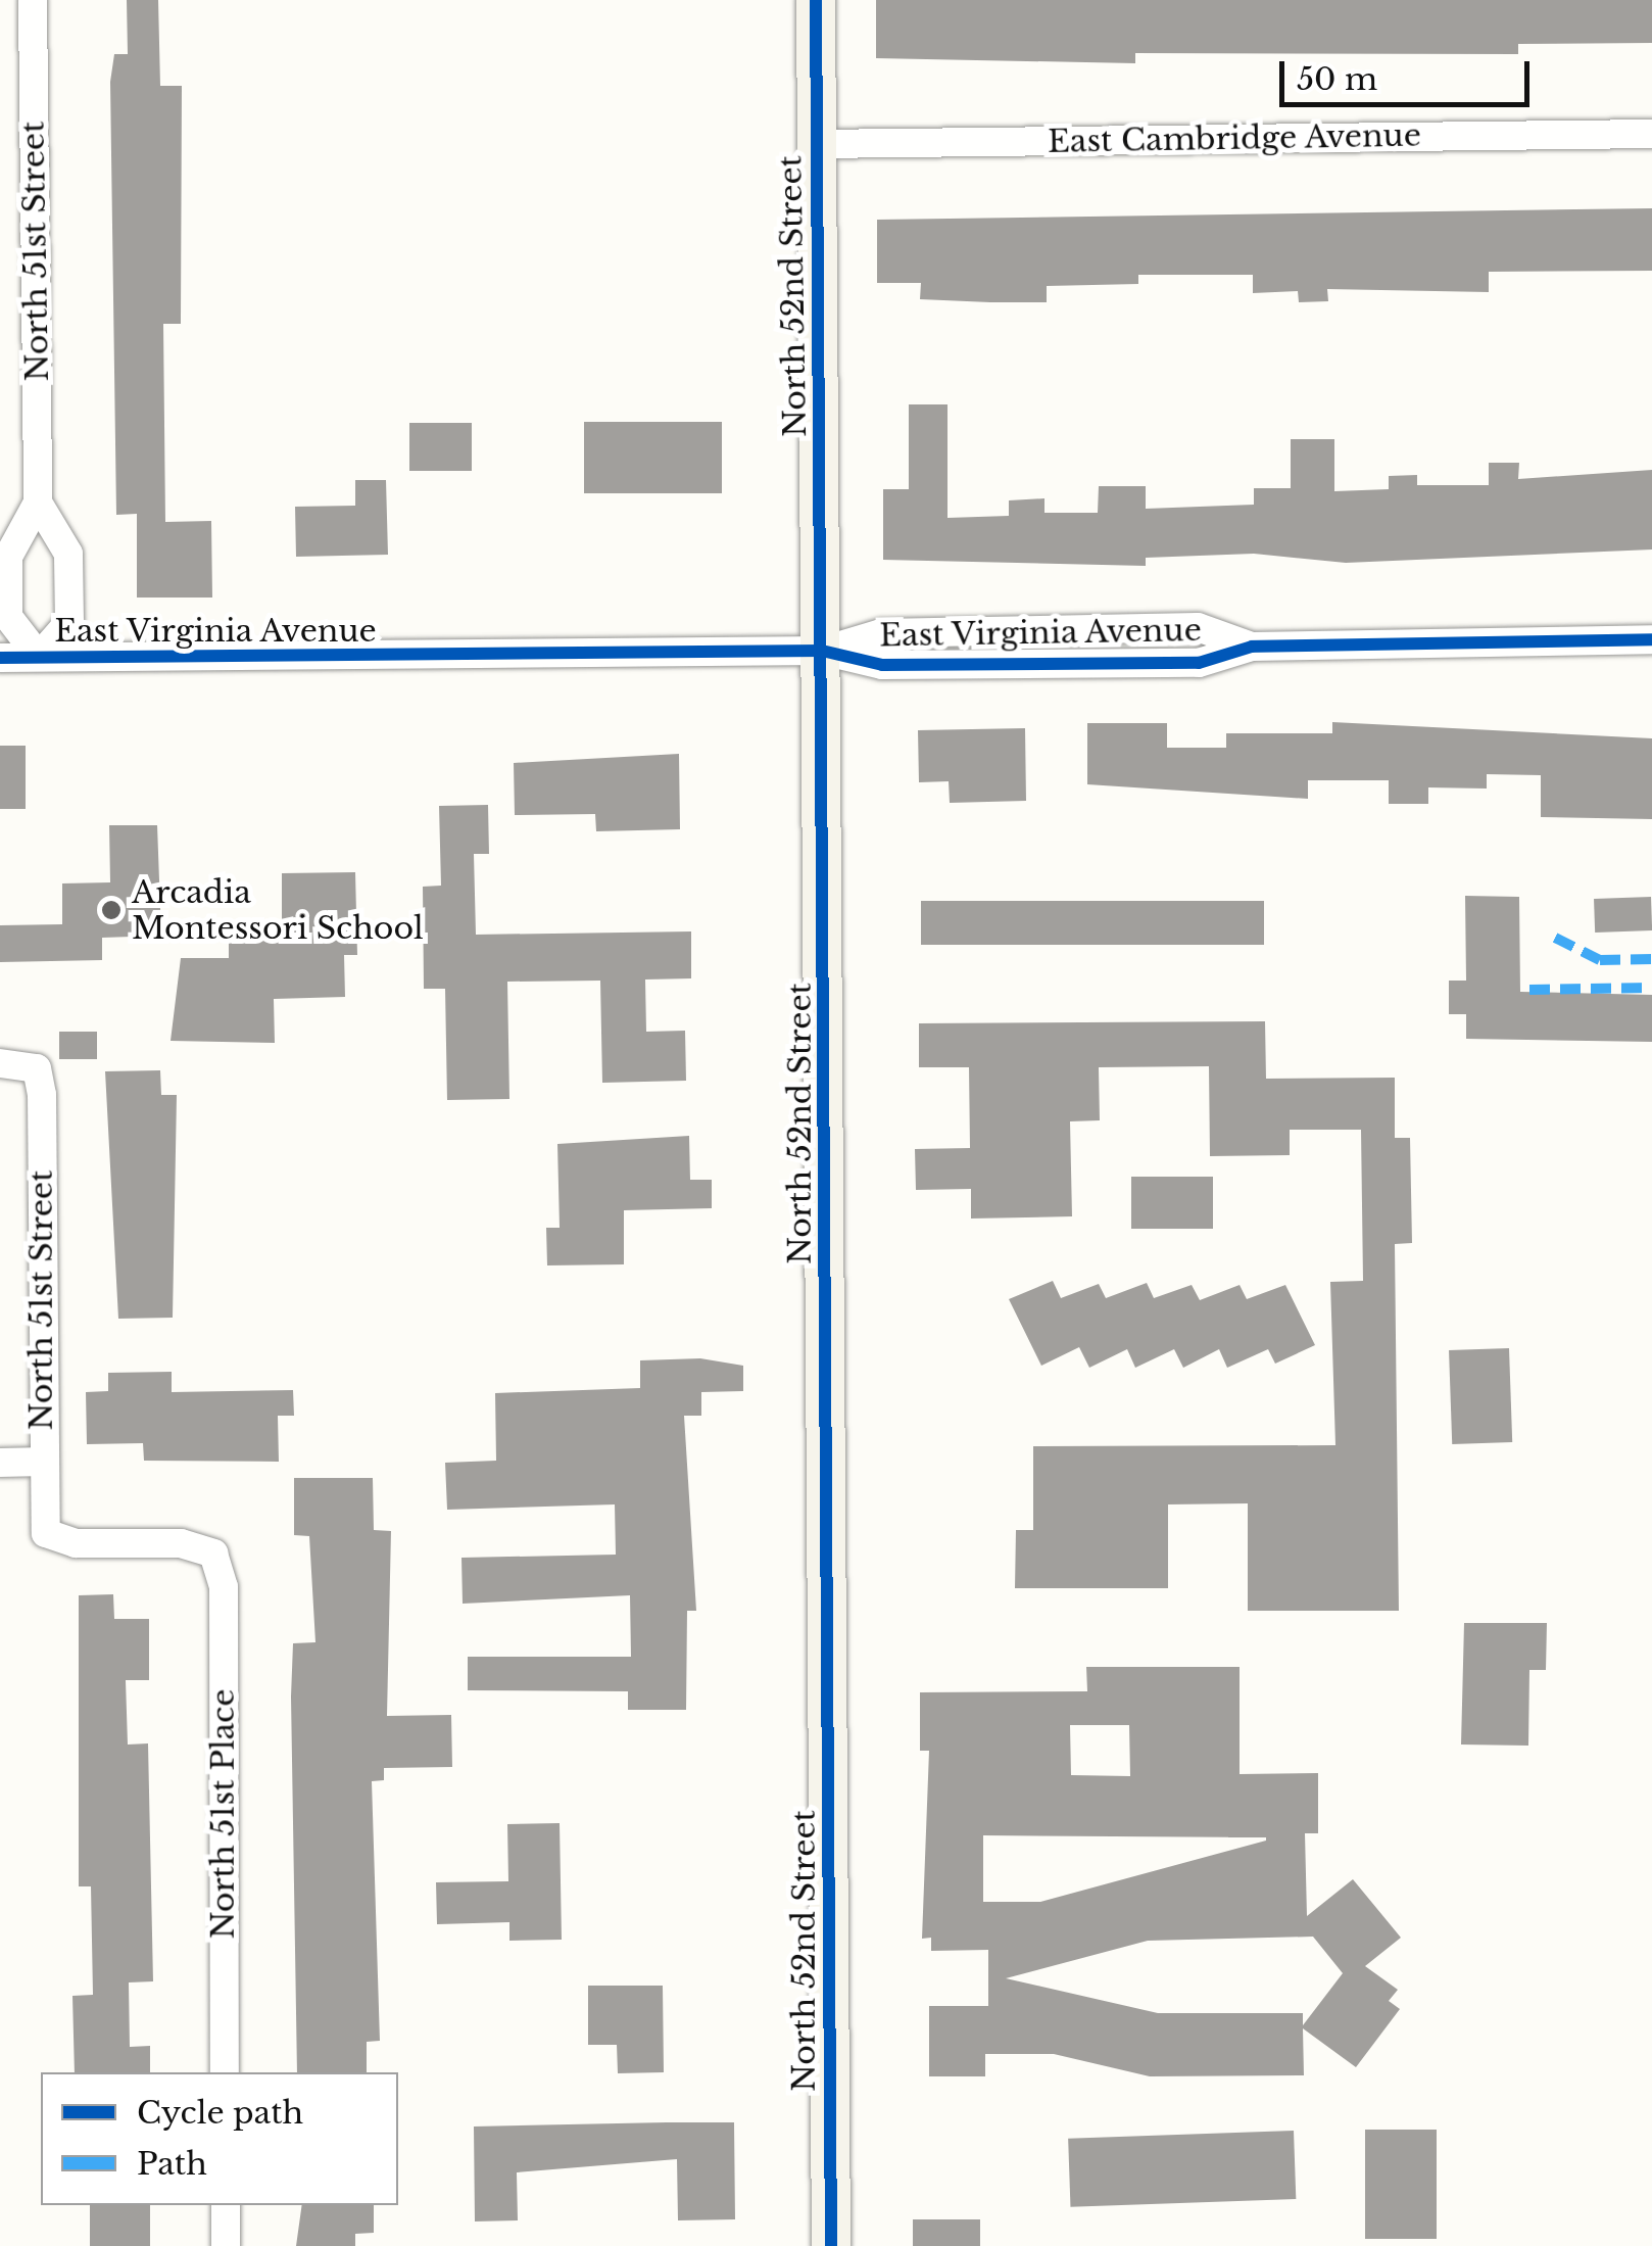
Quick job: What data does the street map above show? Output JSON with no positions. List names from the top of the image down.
{
  "streets": {
    "main road": ["North 52nd Street"],
    "street": [
      "East Cambridge Avenue",
      "North 51st Street",
      "East Virginia Avenue",
      "North 51st Place"
    ]
  },
  "crossings": [
    ["East Cambridge Avenue", "North 52nd Street"],
    ["North 51st Street", "East Virginia Avenue"],
    ["North 51st Street", "North 51st Place"],
    ["North 52nd Street", "East Virginia Avenue"]
  ],
  "places": ["Arcadia Montessori School"],
  "legend": ["Cycle path", "Path"],
  "scale_bar": "50 m"
}
